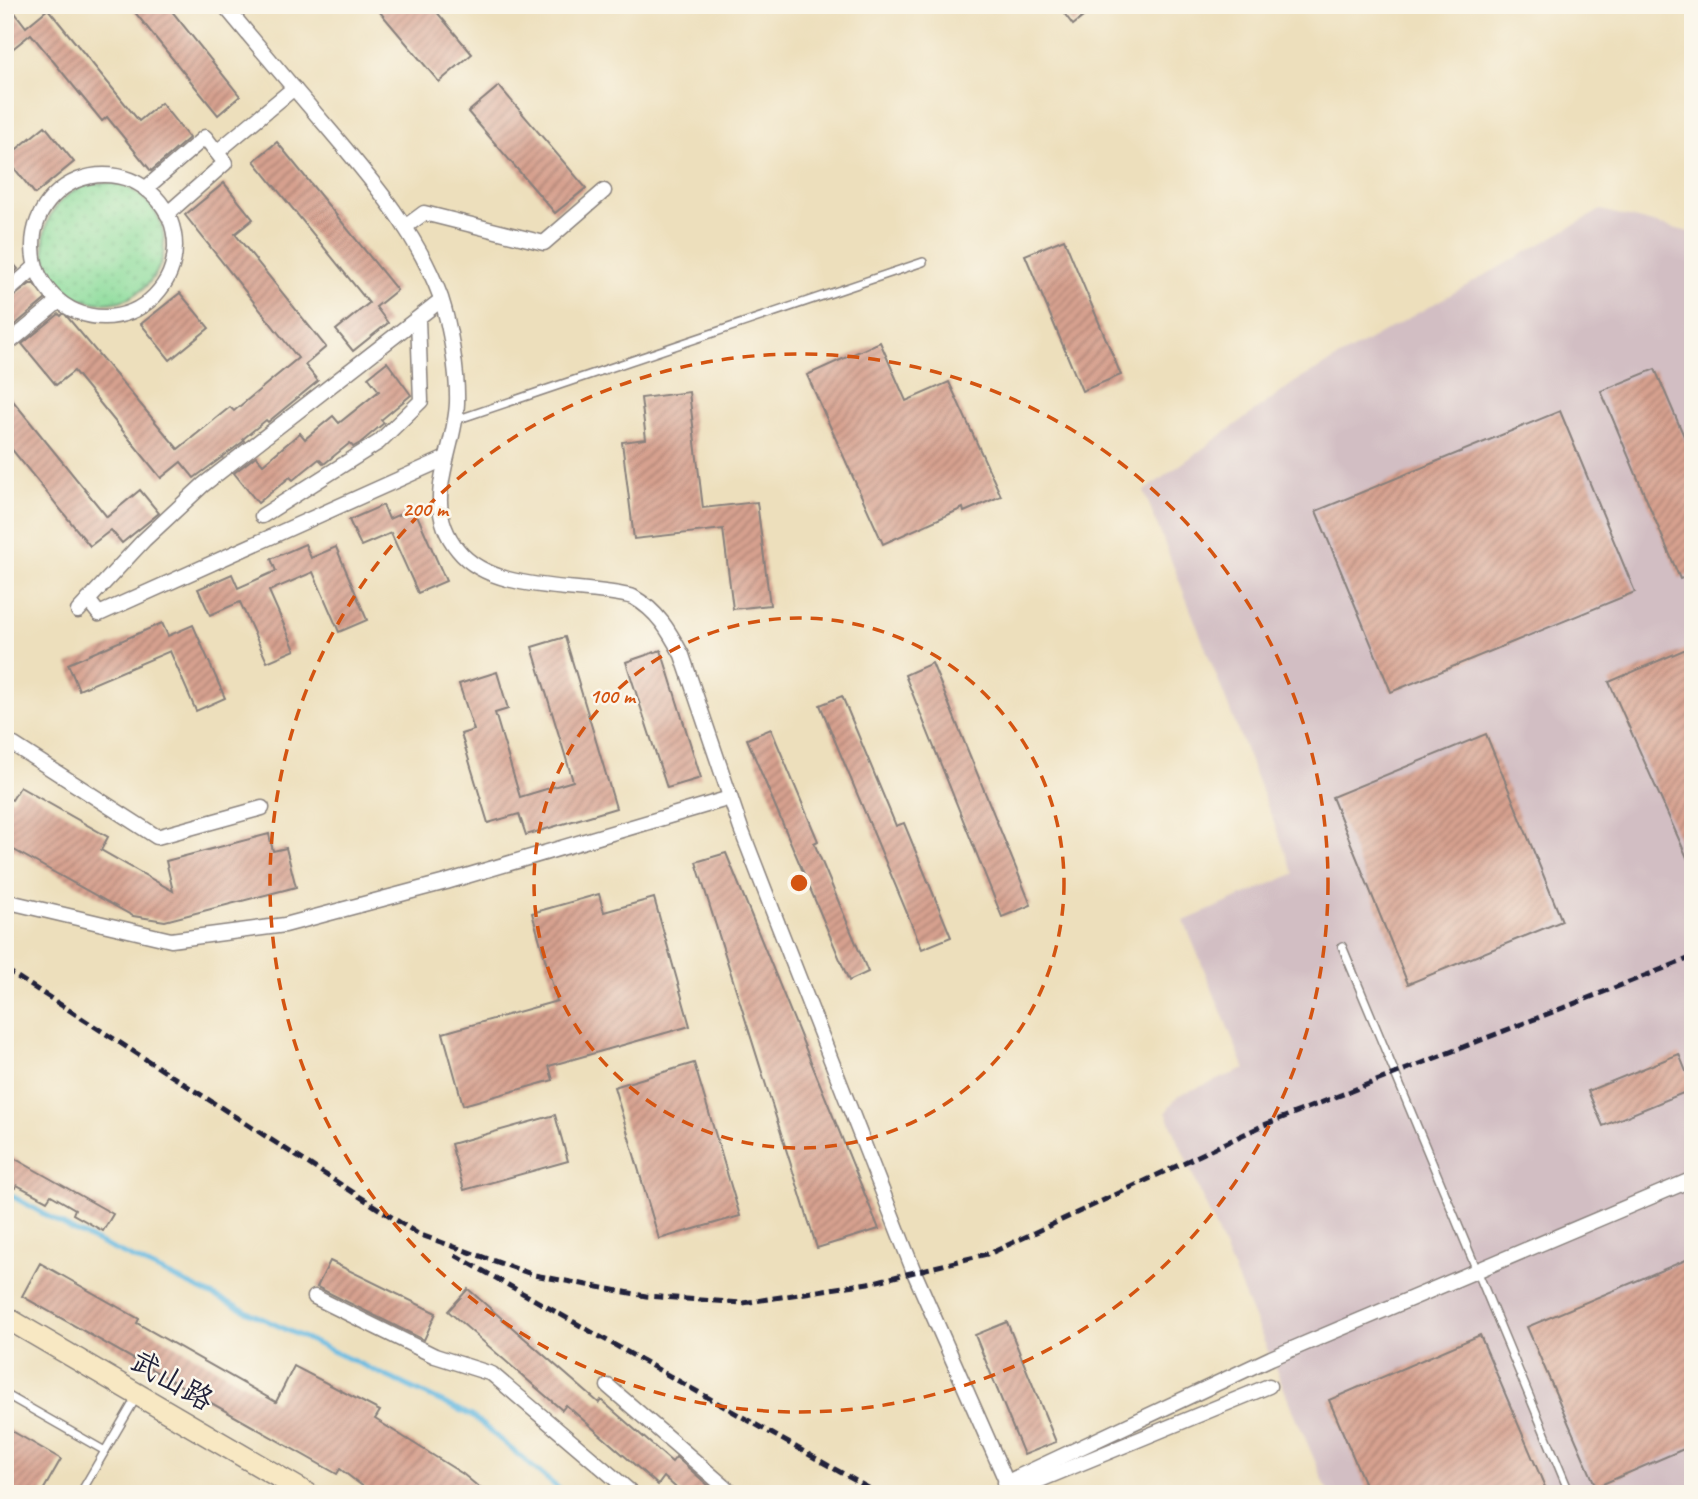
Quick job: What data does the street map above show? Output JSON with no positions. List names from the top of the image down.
{
  "streets": {
    "main road": ["武山路"]
  },
  "rings": ["200 m", "100 m"]
}
